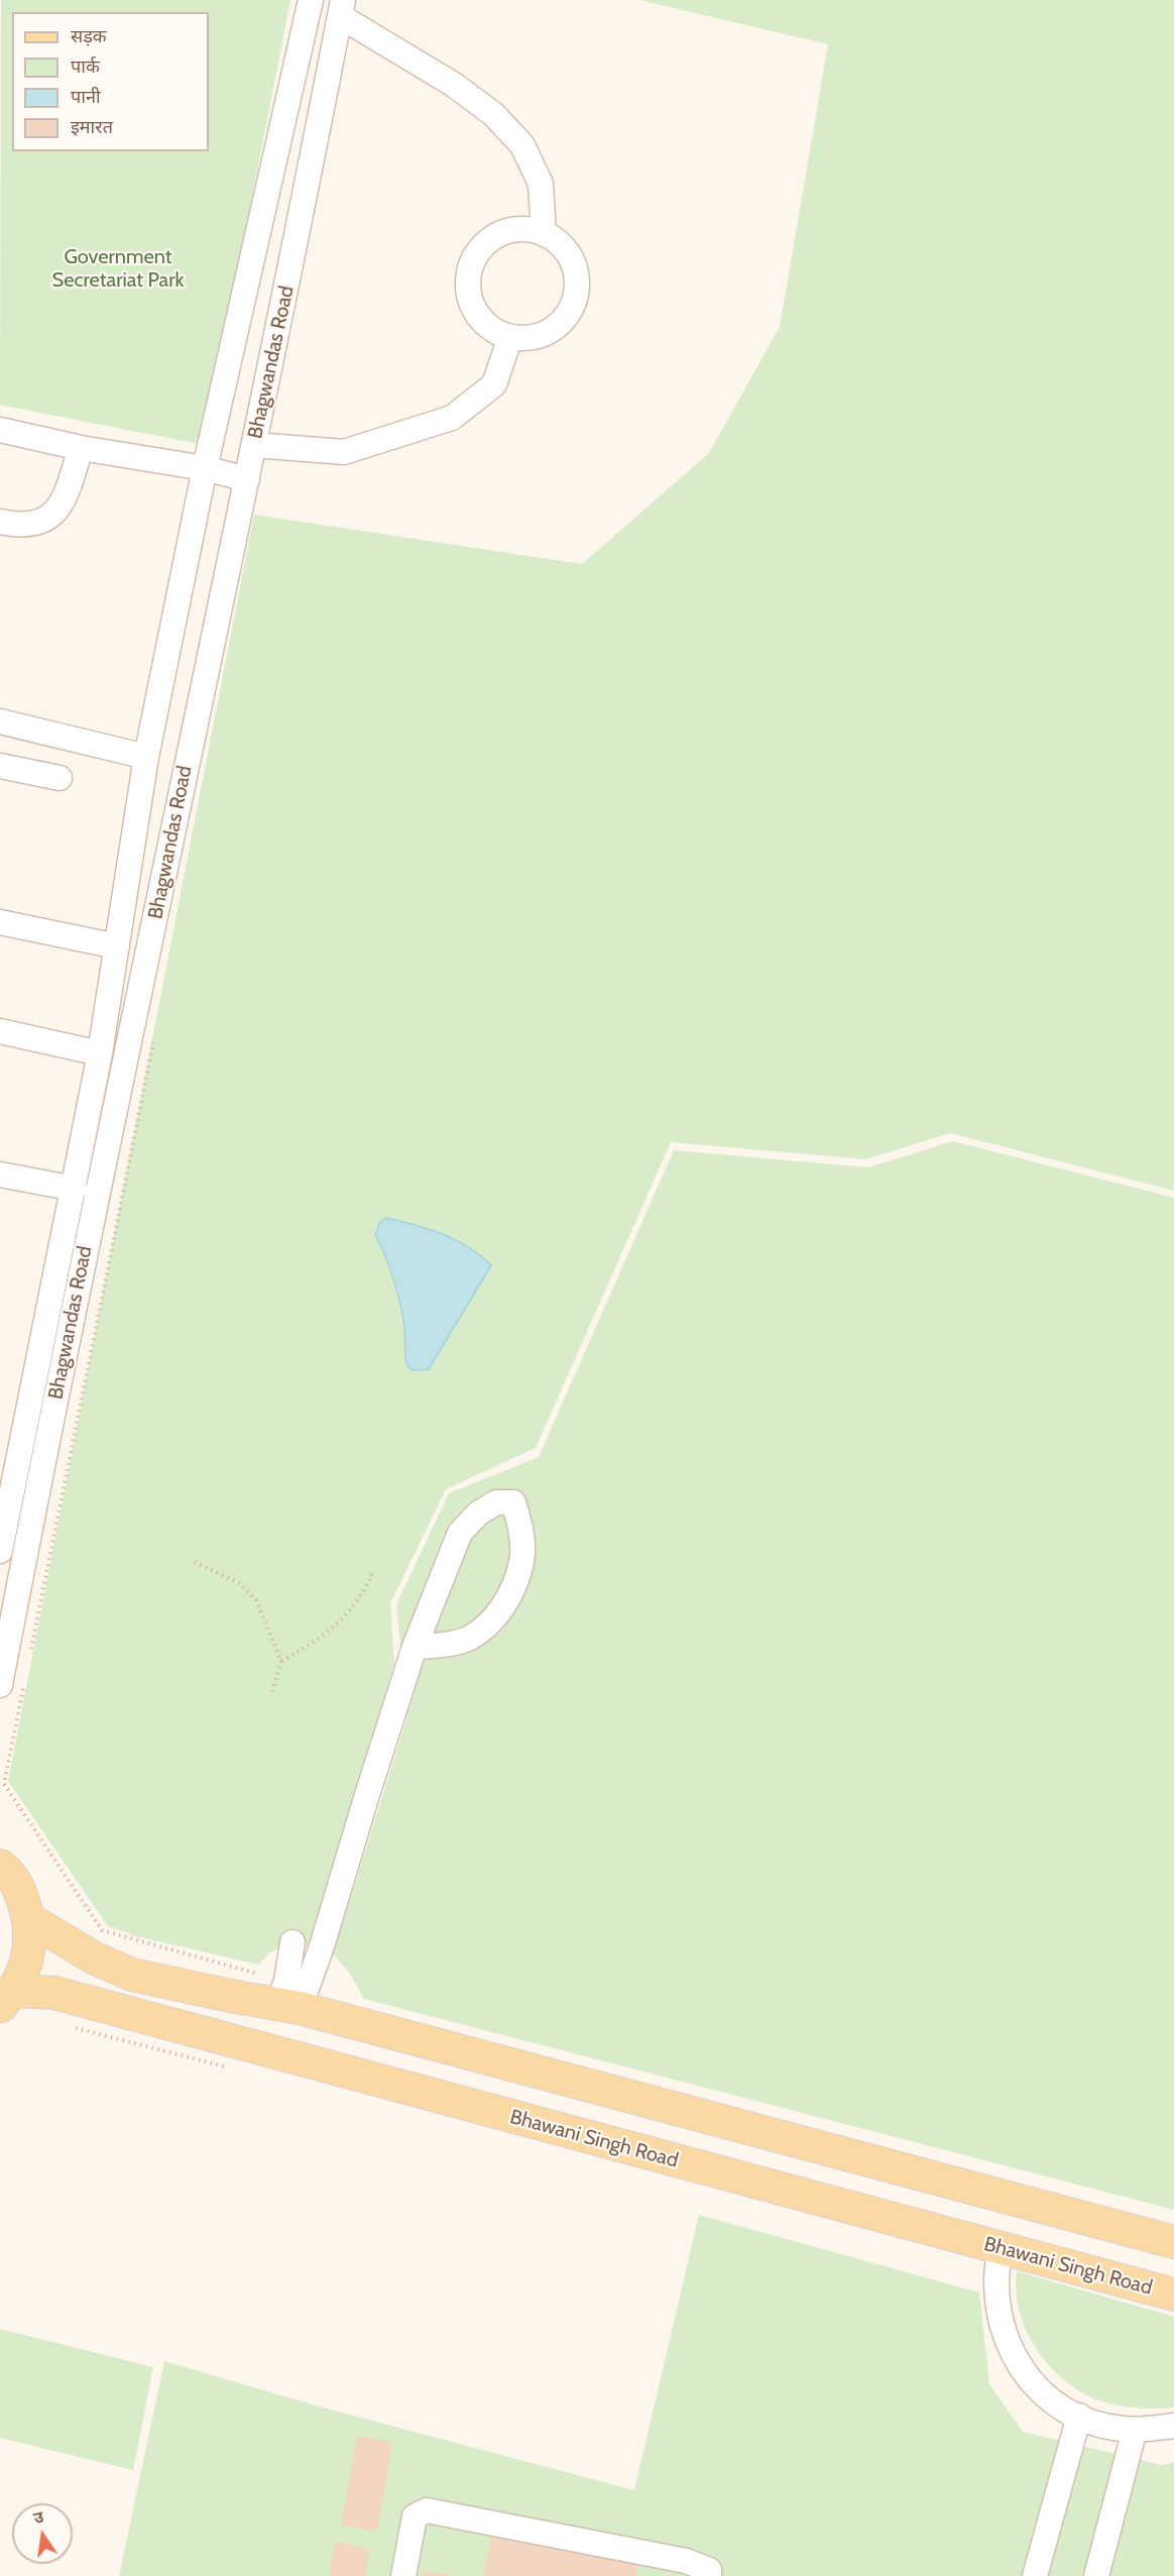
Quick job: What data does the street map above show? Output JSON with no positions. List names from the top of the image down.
{
  "streets": {
    "main road": ["Bhawani Singh Road"],
    "street": ["Bhagwandas Road"]
  },
  "parks": ["Government Secretariat Park"],
  "legend": [
    "सड़क",
    "पार्क",
    "पानी",
    "इमारत"
  ],
  "north": "top"
}
